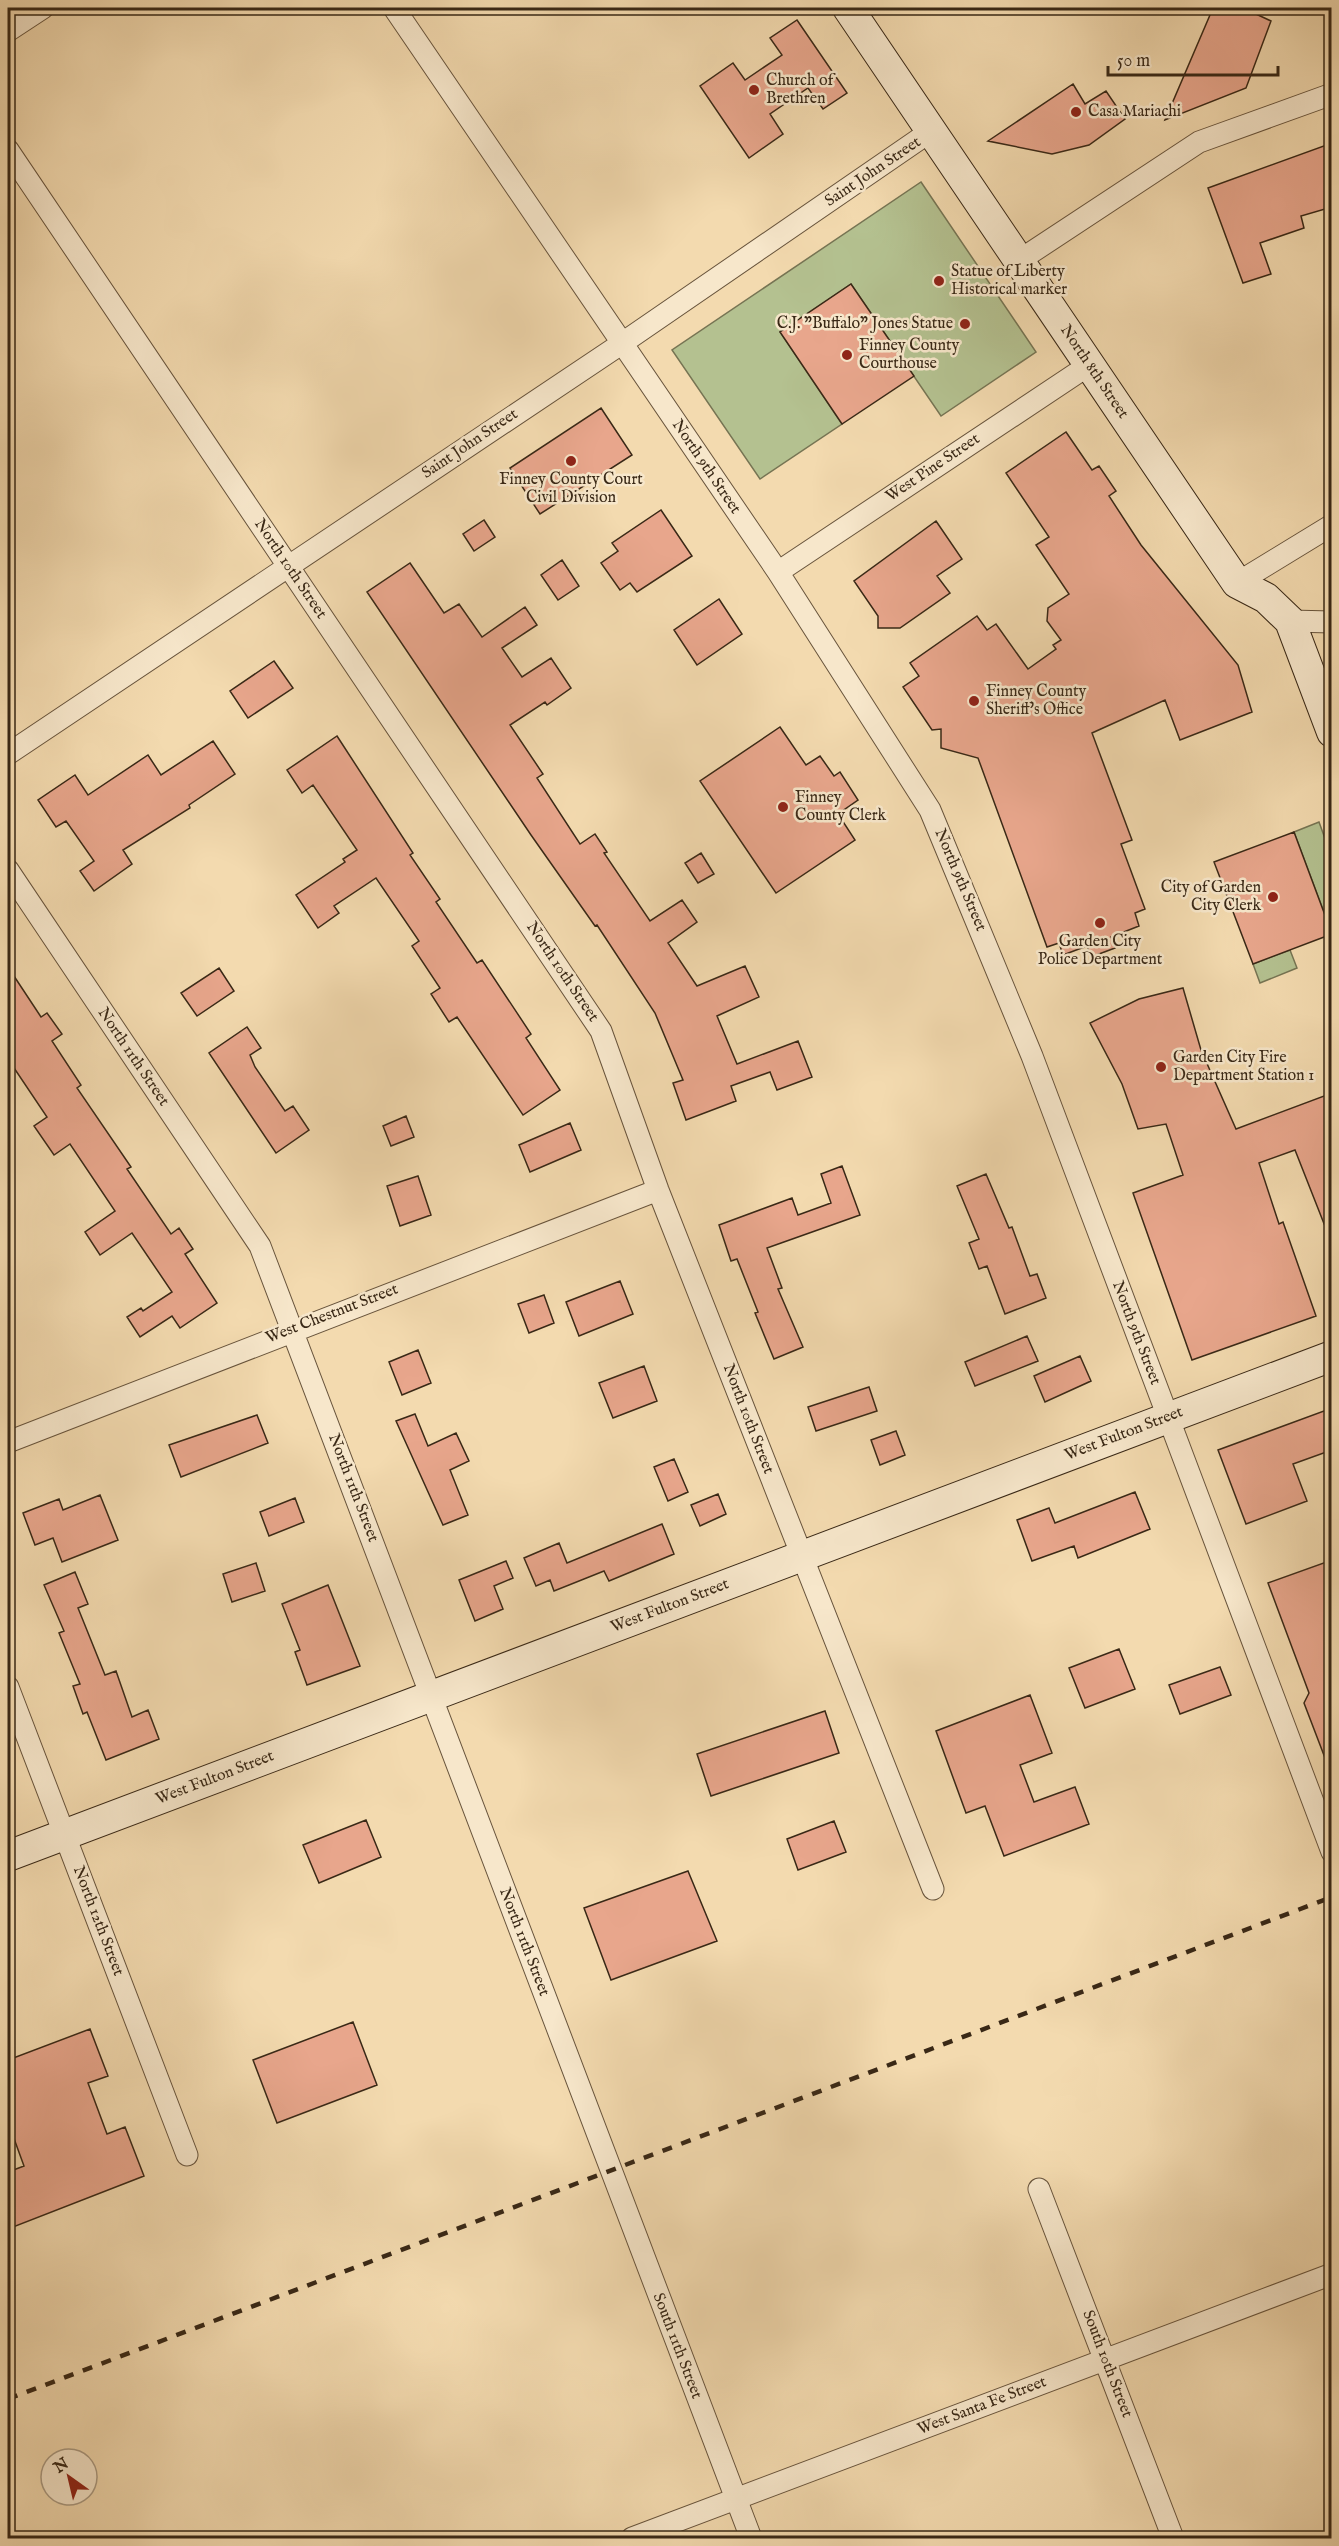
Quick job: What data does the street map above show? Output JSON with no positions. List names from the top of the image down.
{
  "streets": {
    "street": [
      "Saint John Street",
      "North 8th Street",
      "North 9th Street",
      "West Pine Street",
      "North 10th Street",
      "North 11th Street",
      "West Chestnut Street",
      "West Fulton Street",
      "North 12th Street",
      "South 11th Street",
      "South 10th Street",
      "West Santa Fe Street"
    ]
  },
  "crossings": [
    ["Saint John Street", "North 8th Street"],
    ["Saint John Street", "North 9th Street"],
    ["Saint John Street", "North 10th Street"],
    ["North 8th Street", "West Pine Street"],
    ["North 9th Street", "West Pine Street"],
    ["North 9th Street", "West Fulton Street"],
    ["North 10th Street", "West Chestnut Street"],
    ["North 10th Street", "West Fulton Street"],
    ["North 11th Street", "West Chestnut Street"],
    ["North 11th Street", "West Fulton Street"],
    ["North 11th Street", "South 11th Street"],
    ["West Fulton Street", "North 12th Street"],
    ["South 11th Street", "West Santa Fe Street"],
    ["South 10th Street", "West Santa Fe Street"]
  ],
  "places": [
    "Church of Brethren",
    "Casa Mariachi",
    "Statue of Liberty Historical marker",
    "C.J. \"Buffalo\" Jones Statue",
    "Finney County Courthouse",
    "Finney County Court Civil Division",
    "Finney County Sheriff's Office",
    "Finney County Clerk",
    "City of Garden City Clerk",
    "Garden City Police Department",
    "Garden City Fire Department Station 1"
  ],
  "scale_bar": "50 m",
  "north": "top left"
}
